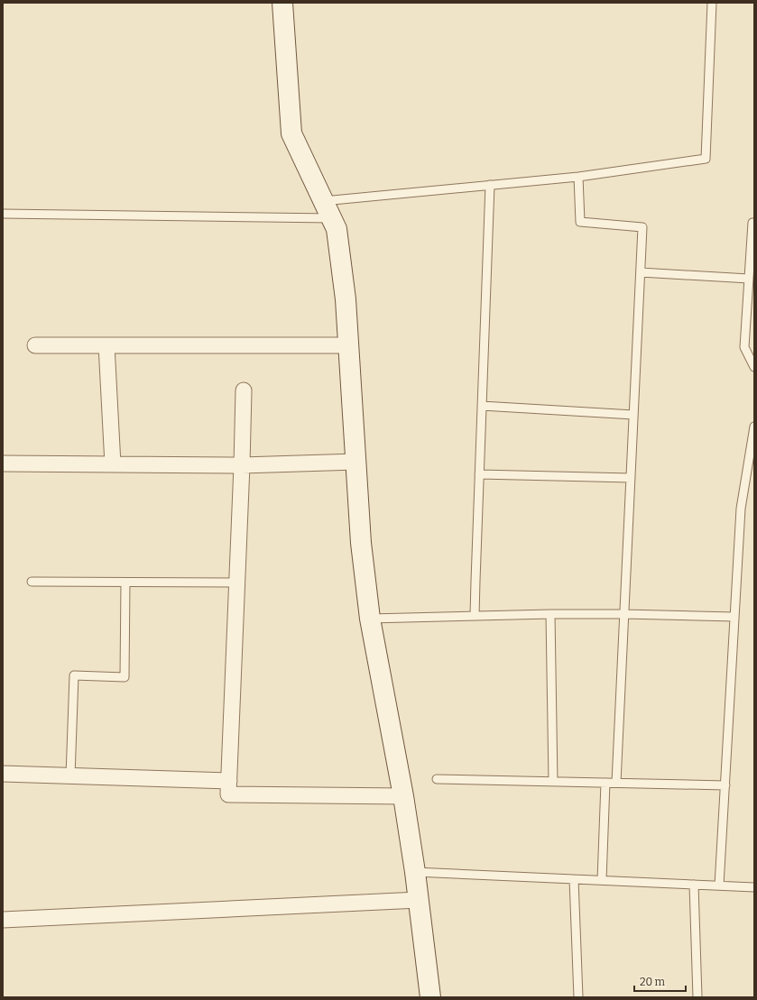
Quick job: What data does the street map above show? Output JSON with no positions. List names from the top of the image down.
{
  "scale_bar": "20 m"
}
